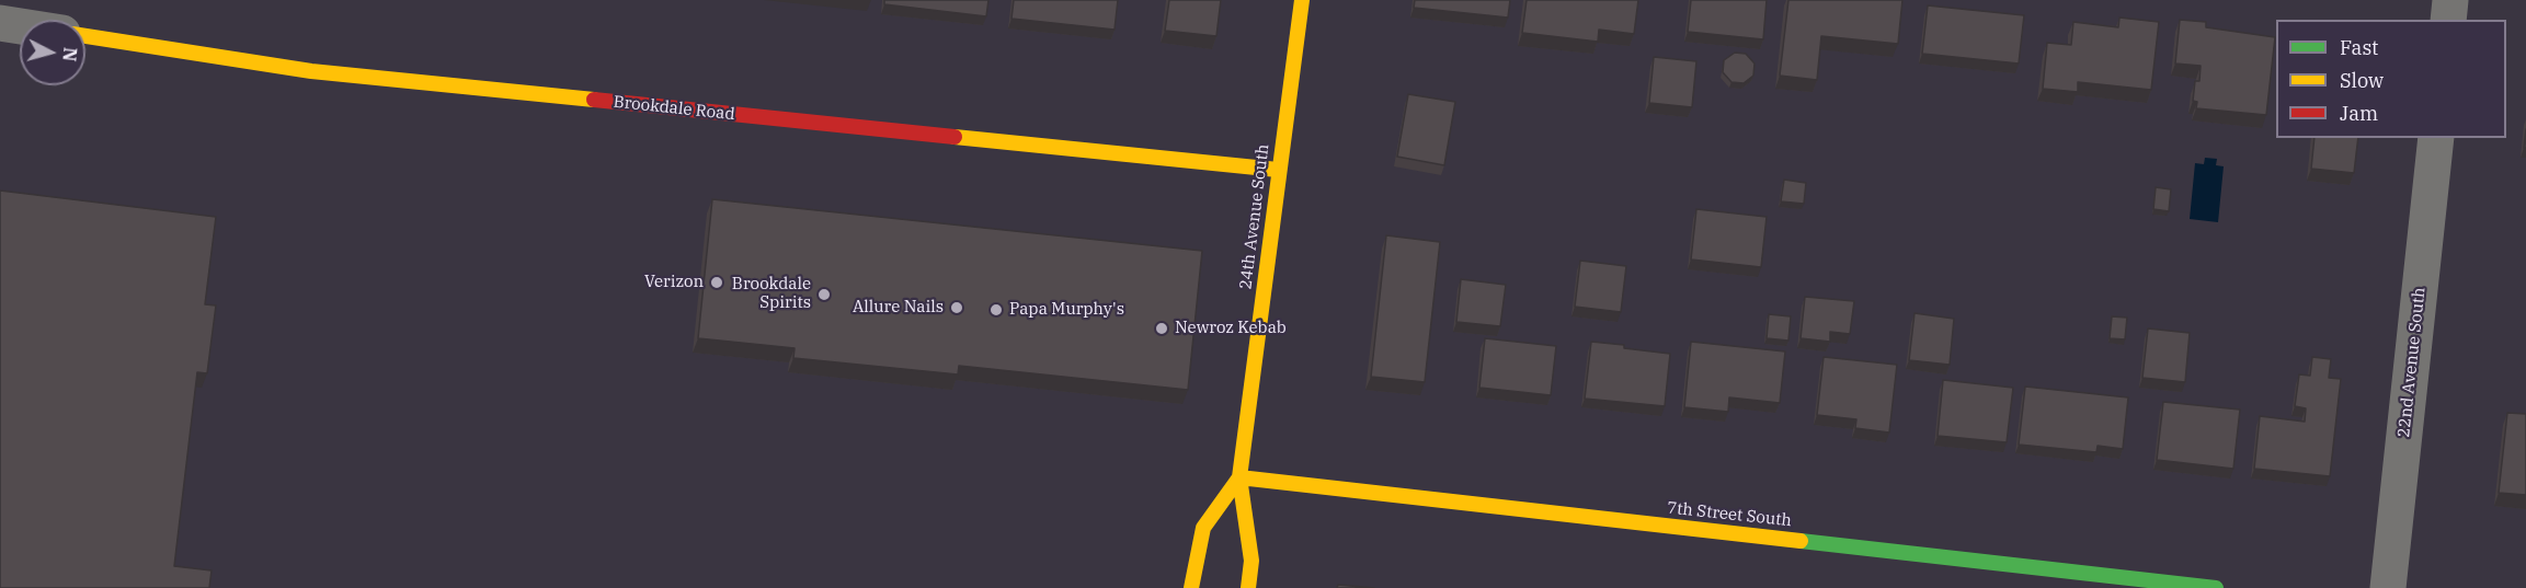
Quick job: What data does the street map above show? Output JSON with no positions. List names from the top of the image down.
{
  "streets": {
    "street": [
      "Brookdale Road",
      "24th Avenue South",
      "22nd Avenue South",
      "7th Street South"
    ]
  },
  "crossings": [
    ["Brookdale Road", "24th Avenue South"],
    ["24th Avenue South", "7th Street South"]
  ],
  "places": [
    "Verizon",
    "Brookdale Spirits",
    "Allure Nails",
    "Papa Murphy's",
    "Newroz Kebab"
  ],
  "legend": ["Fast", "Slow", "Jam"],
  "north": "right"
}
